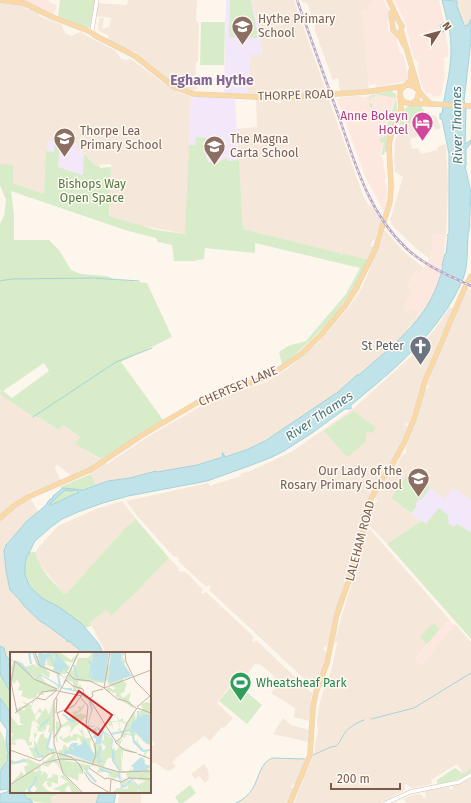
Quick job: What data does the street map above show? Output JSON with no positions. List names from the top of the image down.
{
  "streets": {
    "main road": ["THORPE ROAD", "CHERTSEY LANE", "LALEHAM ROAD"]
  },
  "crossings": [
    ["THORPE ROAD", "CHERTSEY LANE"]
  ],
  "districts": ["Egham Hythe"],
  "water": ["River Thames"],
  "parks": ["Bishops Way Open Space"],
  "places": {
    "school or university": [
      "Hythe Primary School",
      "Thorpe Lea Primary School",
      "The Magna Carta School",
      "Our Lady of the Rosary Primary School"
    ],
    "hotel": ["Anne Boleyn Hotel"],
    "church": ["St Peter"],
    "sports": ["Wheatsheaf Park"]
  },
  "scale_bar": "200 m",
  "north": "top right"
}
